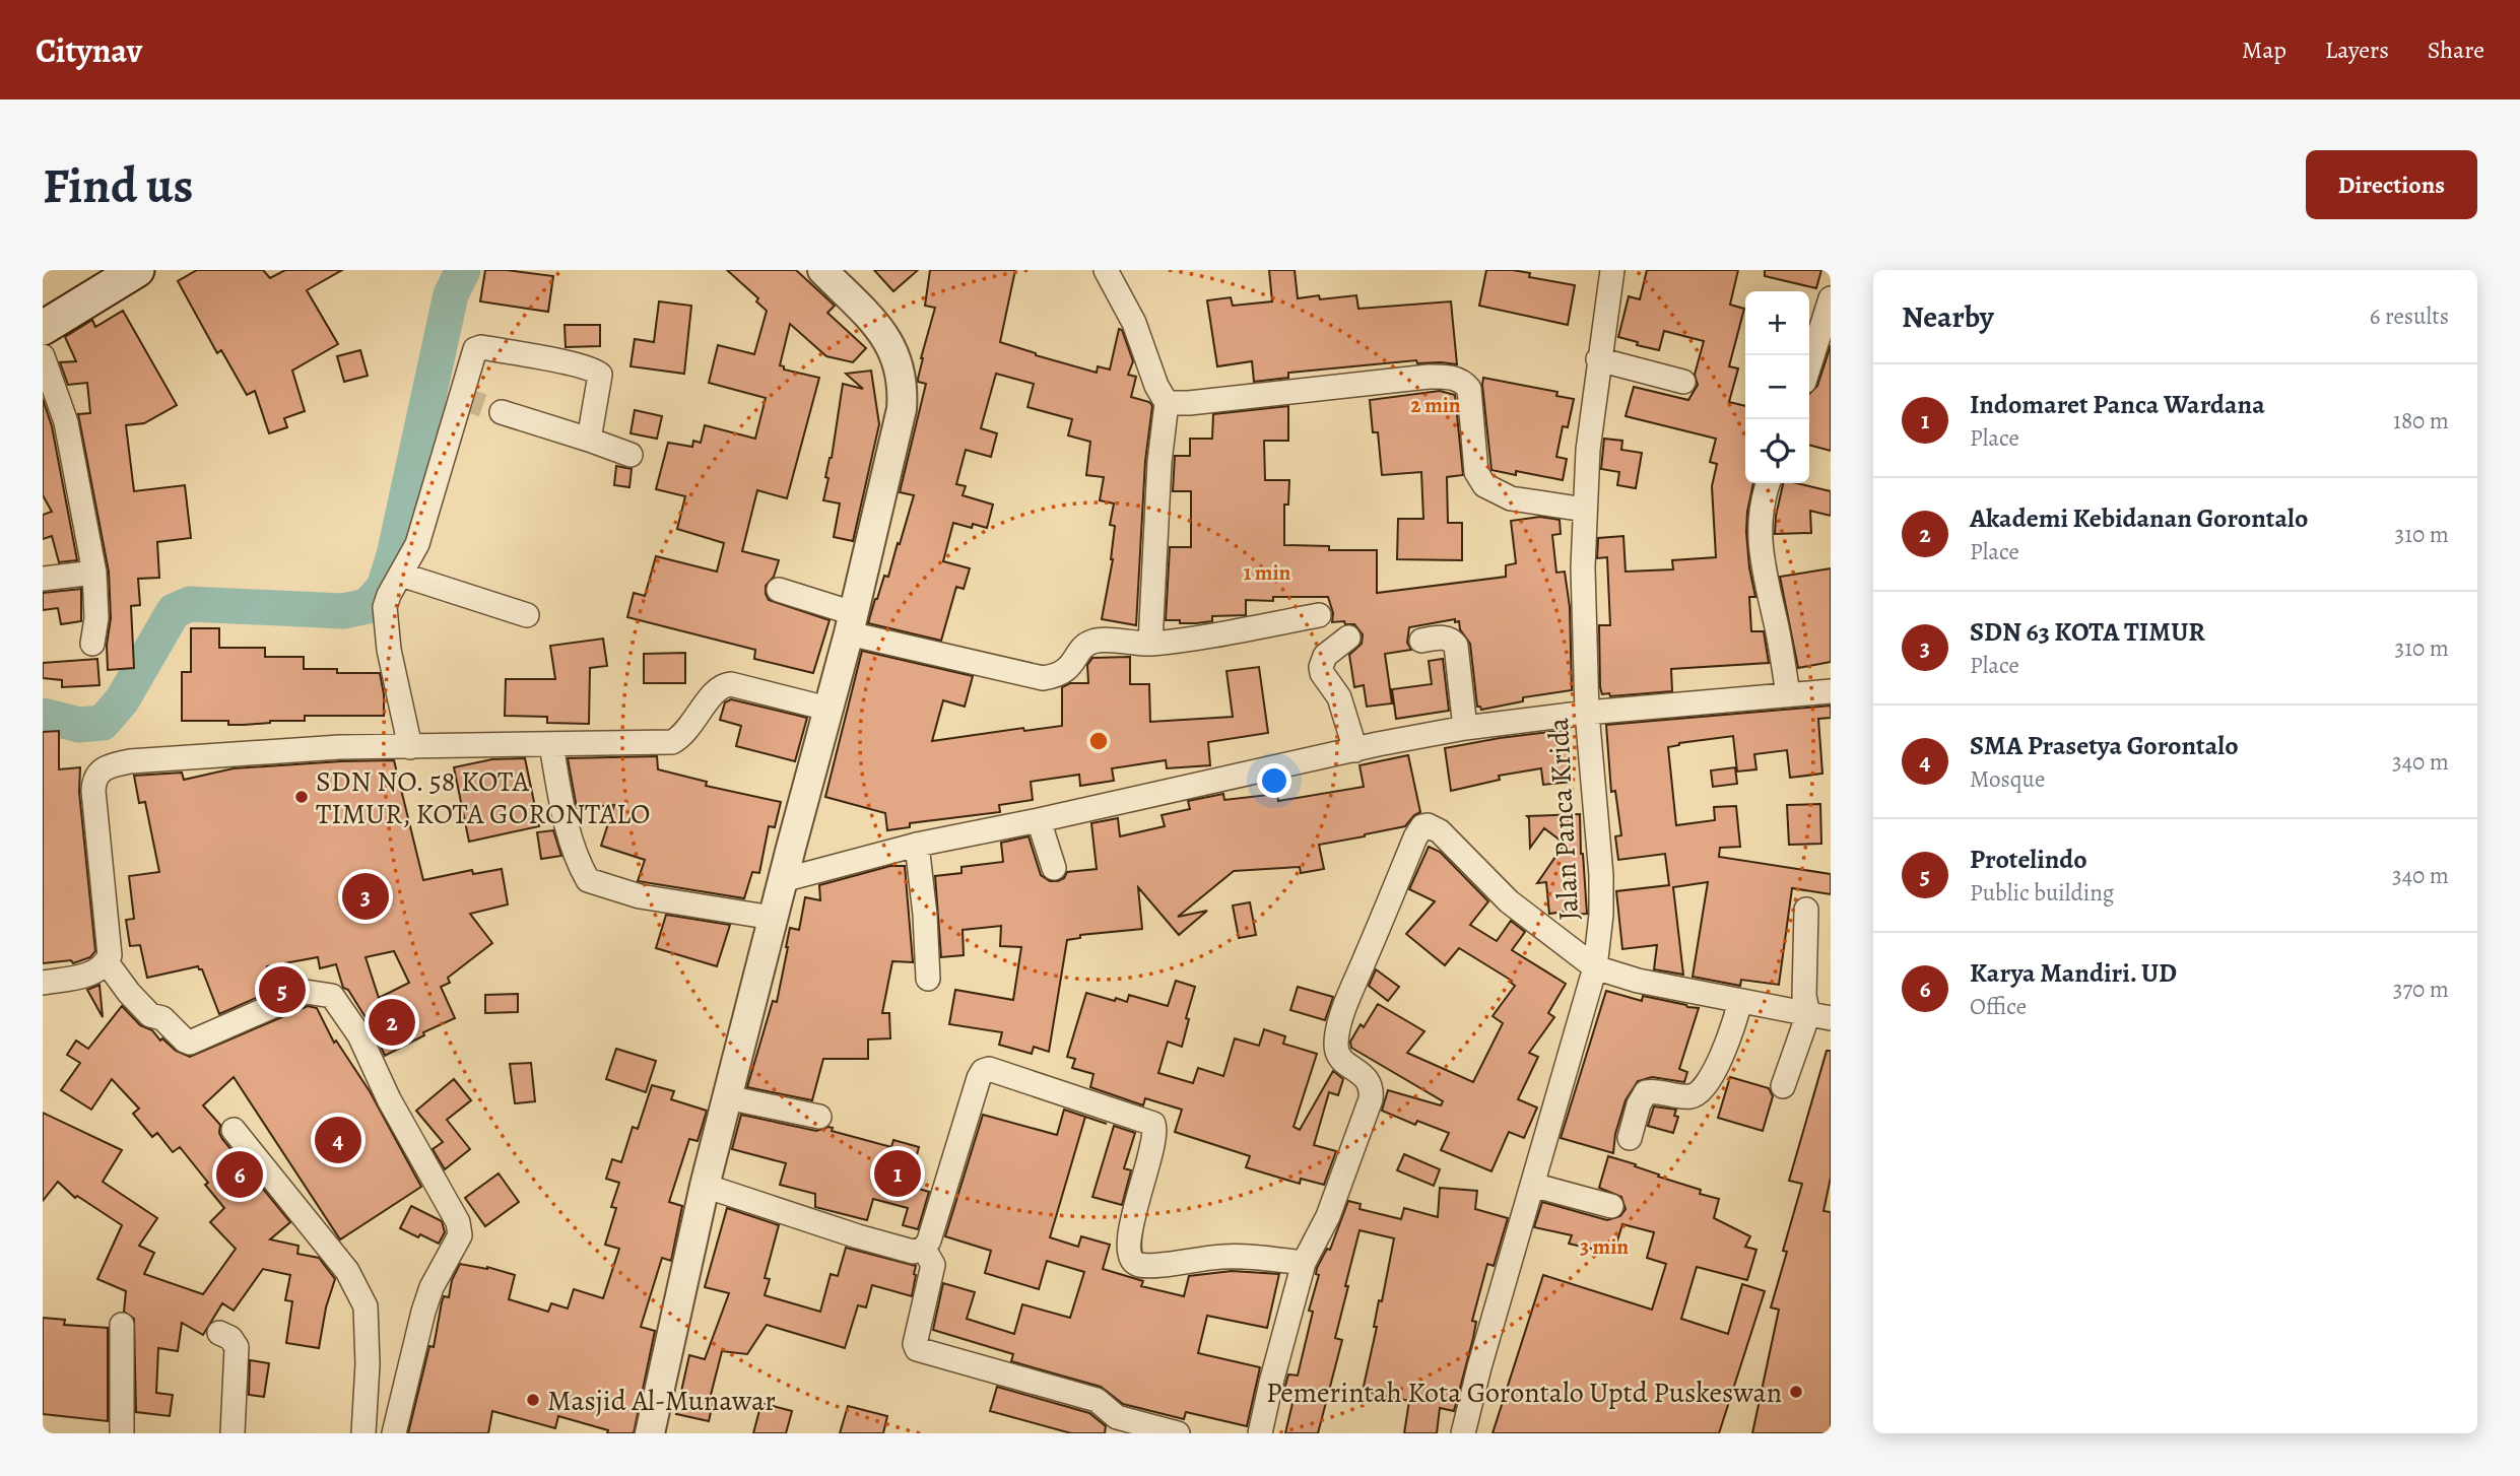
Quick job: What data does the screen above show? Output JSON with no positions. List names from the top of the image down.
{
  "streets": {
    "street": ["Jalan Panca Krida"]
  },
  "places": ["SDN NO. 58 KOTA TIMUR, KOTA GORONTALO", "Pemerintah Kota Gorontalo Uptd Puskeswan", "Masjid Al-Munawar"],
  "page": {
    "header": "Citynav",
    "nav": ["Map", "Layers", "Share"],
    "buttons": "Directions",
    "title": "Find us",
    "heading": ["Nearby", "6 results"],
    "map_buttons": ["+", "−"],
    "list": [
      {
        "mark": "1",
        "name": "Indomaret Panca Wardana",
        "note": "Place",
        "value": "180 m"
      },
      {
        "mark": "2",
        "name": "Akademi Kebidanan Gorontalo",
        "note": "Place",
        "value": "310 m"
      },
      {
        "mark": "3",
        "name": "SDN 63 KOTA TIMUR",
        "note": "Place",
        "value": "310 m"
      },
      {
        "mark": "4",
        "name": "SMA Prasetya Gorontalo",
        "note": "Mosque",
        "value": "340 m"
      },
      {
        "mark": "5",
        "name": "Protelindo",
        "note": "Public building",
        "value": "340 m"
      },
      {
        "mark": "6",
        "name": "Karya Mandiri. UD",
        "note": "Office",
        "value": "370 m"
      }
    ],
    "pins": [
      "3",
      "5",
      "2",
      "4",
      "1",
      "6"
    ]
  },
  "rings": ["2 min", "1 min", "3 min"]
}
